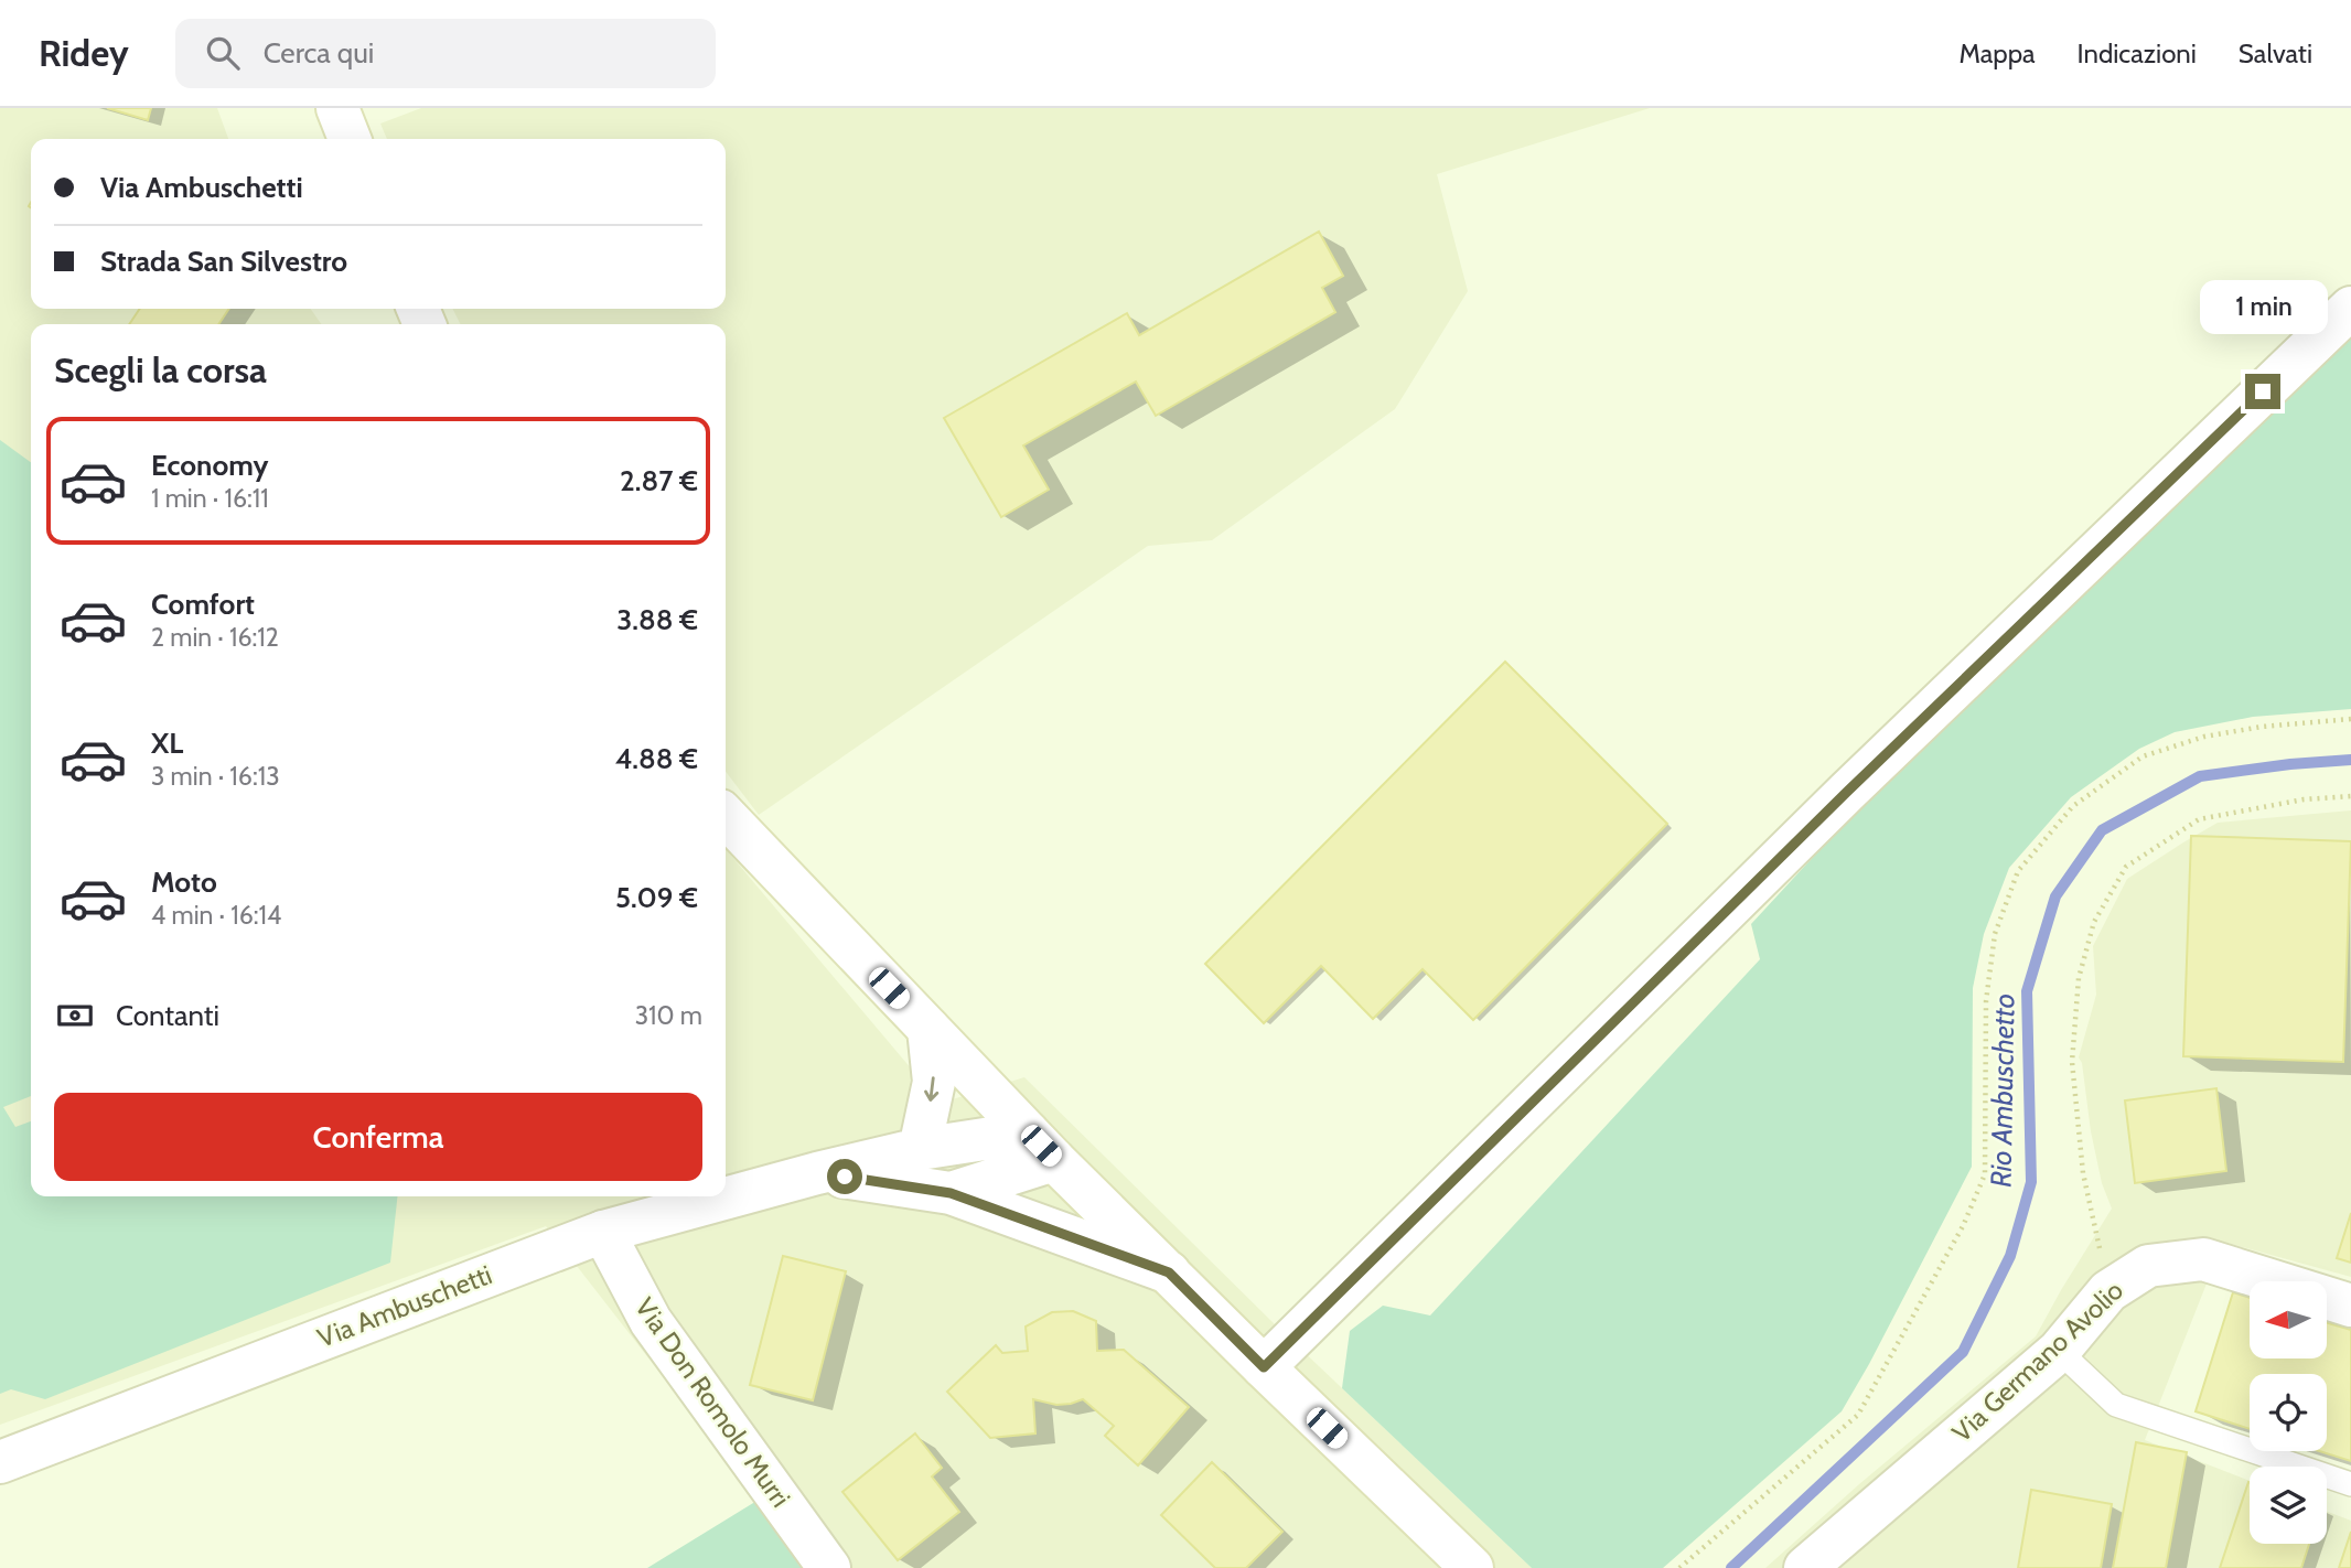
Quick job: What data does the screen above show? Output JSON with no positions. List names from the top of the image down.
{
  "streets": {
    "street": ["Via Ambuschetti", "Via Germano Avolio", "Via Don Romolo Murri"]
  },
  "crossings": [
    ["Via Ambuschetti", "Via Don Romolo Murri"]
  ],
  "water": ["Rio Ambuschetto"],
  "north": "left",
  "page": {
    "header": "Ridey",
    "search": "Cerca qui",
    "nav": ["Mappa", "Indicazioni", "Salvati"],
    "banner": ["Via Ambuschetti", "Strada San Silvestro"],
    "bubble": "1 min",
    "heading": "Scegli la corsa",
    "list": [
      {
        "name": "Economy",
        "note": "1 min · 16:11",
        "value": "2.87 €"
      },
      {
        "name": "Comfort",
        "note": "2 min · 16:12",
        "value": "3.88 €"
      },
      {
        "name": "XL",
        "note": "3 min · 16:13",
        "value": "4.88 €"
      },
      {
        "name": "Moto",
        "note": "4 min · 16:14",
        "value": "5.09 €"
      }
    ],
    "pay": ["Contanti", "310 m"],
    "buttons": "Conferma"
  }
}
